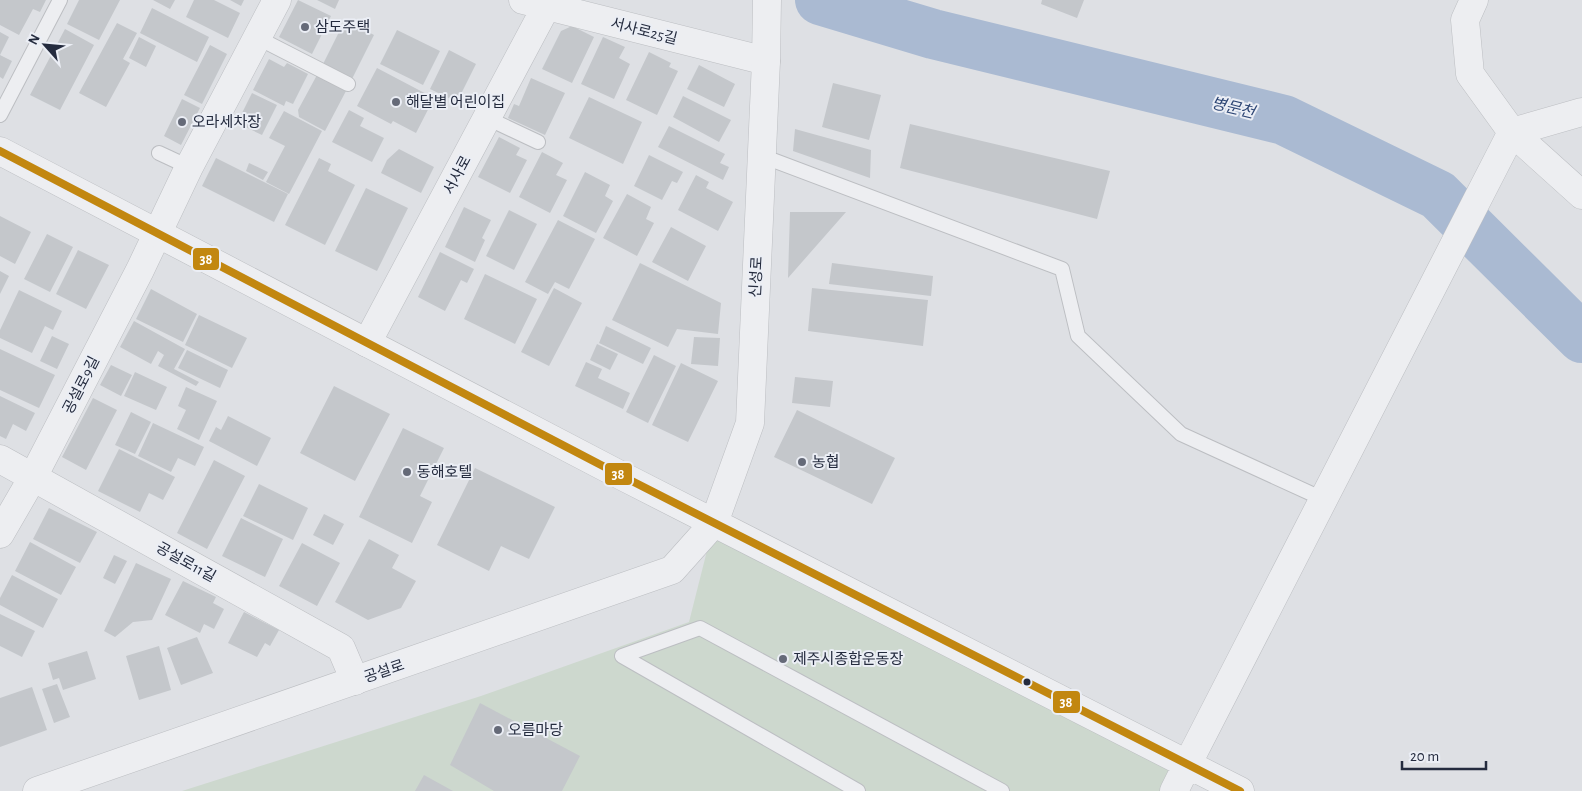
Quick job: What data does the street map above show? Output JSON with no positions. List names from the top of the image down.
{
  "streets": {
    "street": [
      "서사로25길",
      "서사로",
      "신성로",
      "공설로9길",
      "공설로11길",
      "공설로"
    ]
  },
  "crossings": [
    ["서사로25길", "서사로"],
    ["서사로25길", "신성로"],
    ["신성로", "공설로"],
    ["공설로9길", "공설로11길"],
    ["공설로11길", "공설로"]
  ],
  "water": ["병문천"],
  "places": [
    "삼도주택",
    "해달별 어린이집",
    "오라세차장",
    "농협",
    "동해호텔",
    "제주시종합운동장",
    "오름마당"
  ],
  "lines": ["transit line 38"],
  "scale_bar": "20 m",
  "north": "top left"
}
